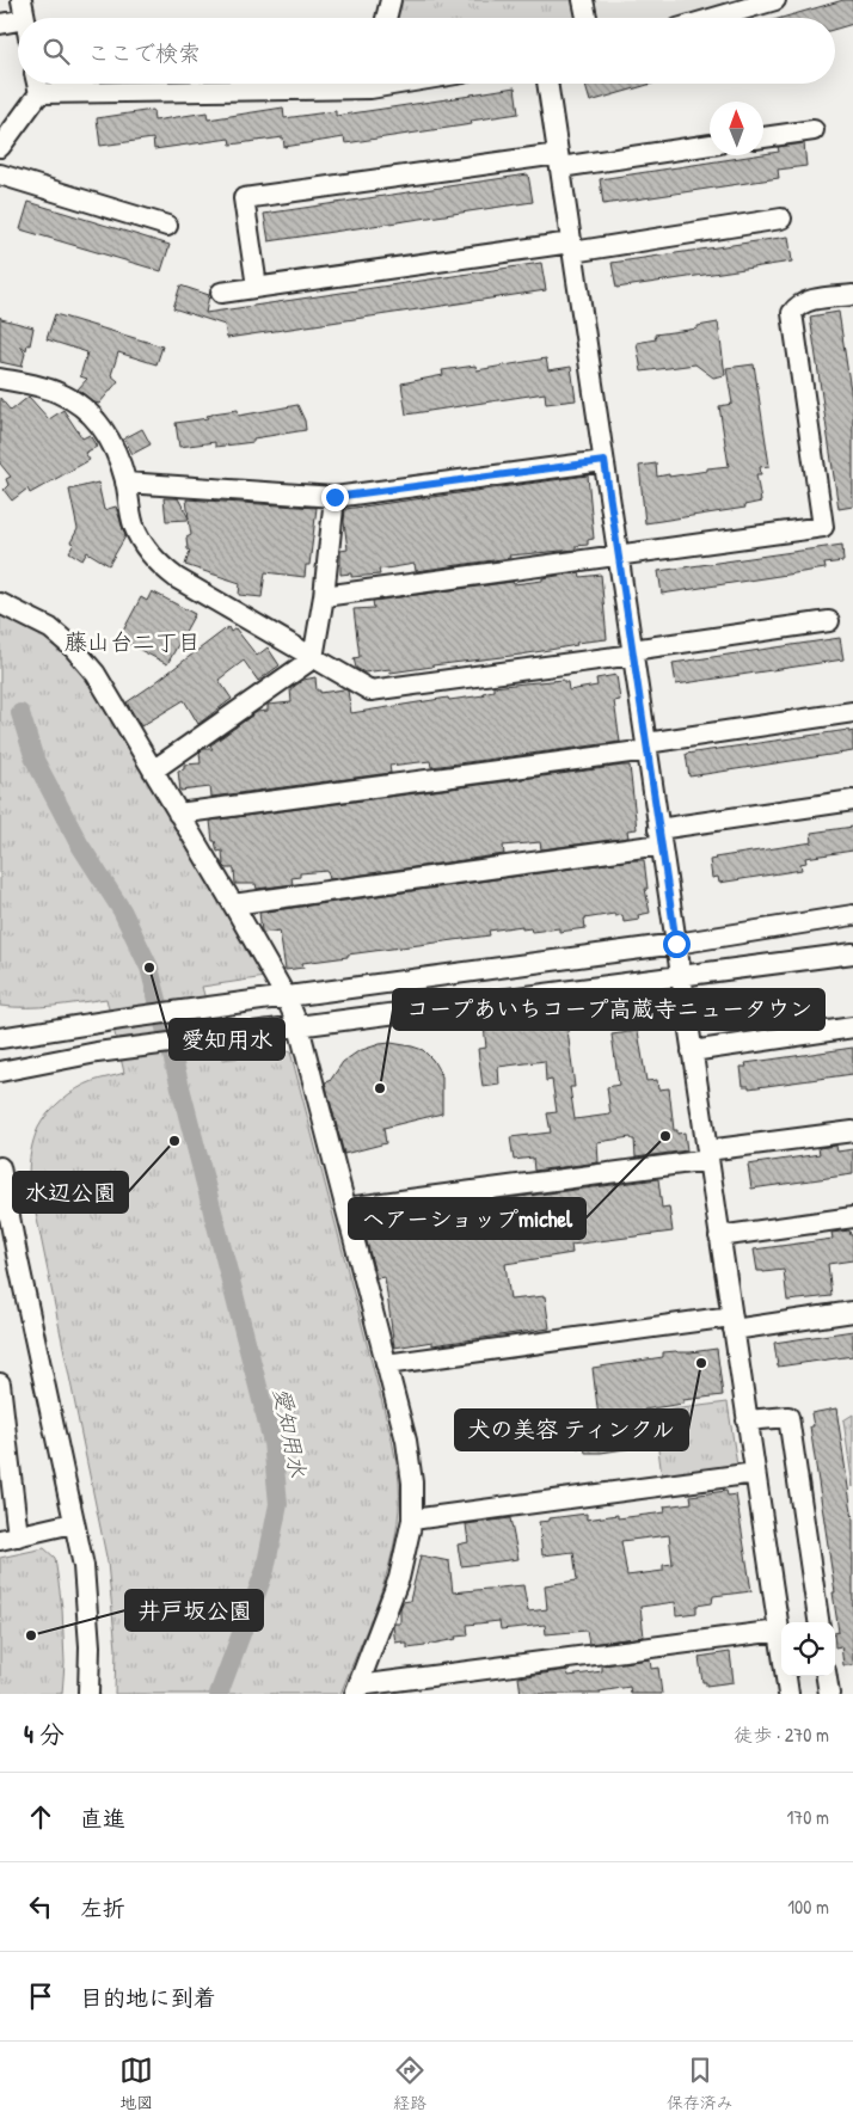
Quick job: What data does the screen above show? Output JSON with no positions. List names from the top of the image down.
{
  "districts": ["藤山台二丁目"],
  "water": ["愛知用水"],
  "places": [
    "愛知用水",
    "コープあいちコープ高蔵寺ニュータウン",
    "ヘアーショップmichel",
    "水辺公園",
    "犬の美容 ティンクル",
    "井戸坂公園"
  ],
  "north": "top",
  "page": {
    "search": "ここで検索",
    "heading": ["4 分", "徒歩 · 270 m"],
    "list": [
      ["直進", "170 m"],
      ["左折", "100 m"],
      "目的地に到着"
    ],
    "nav": ["地図", "経路", "保存済み"]
  }
}
